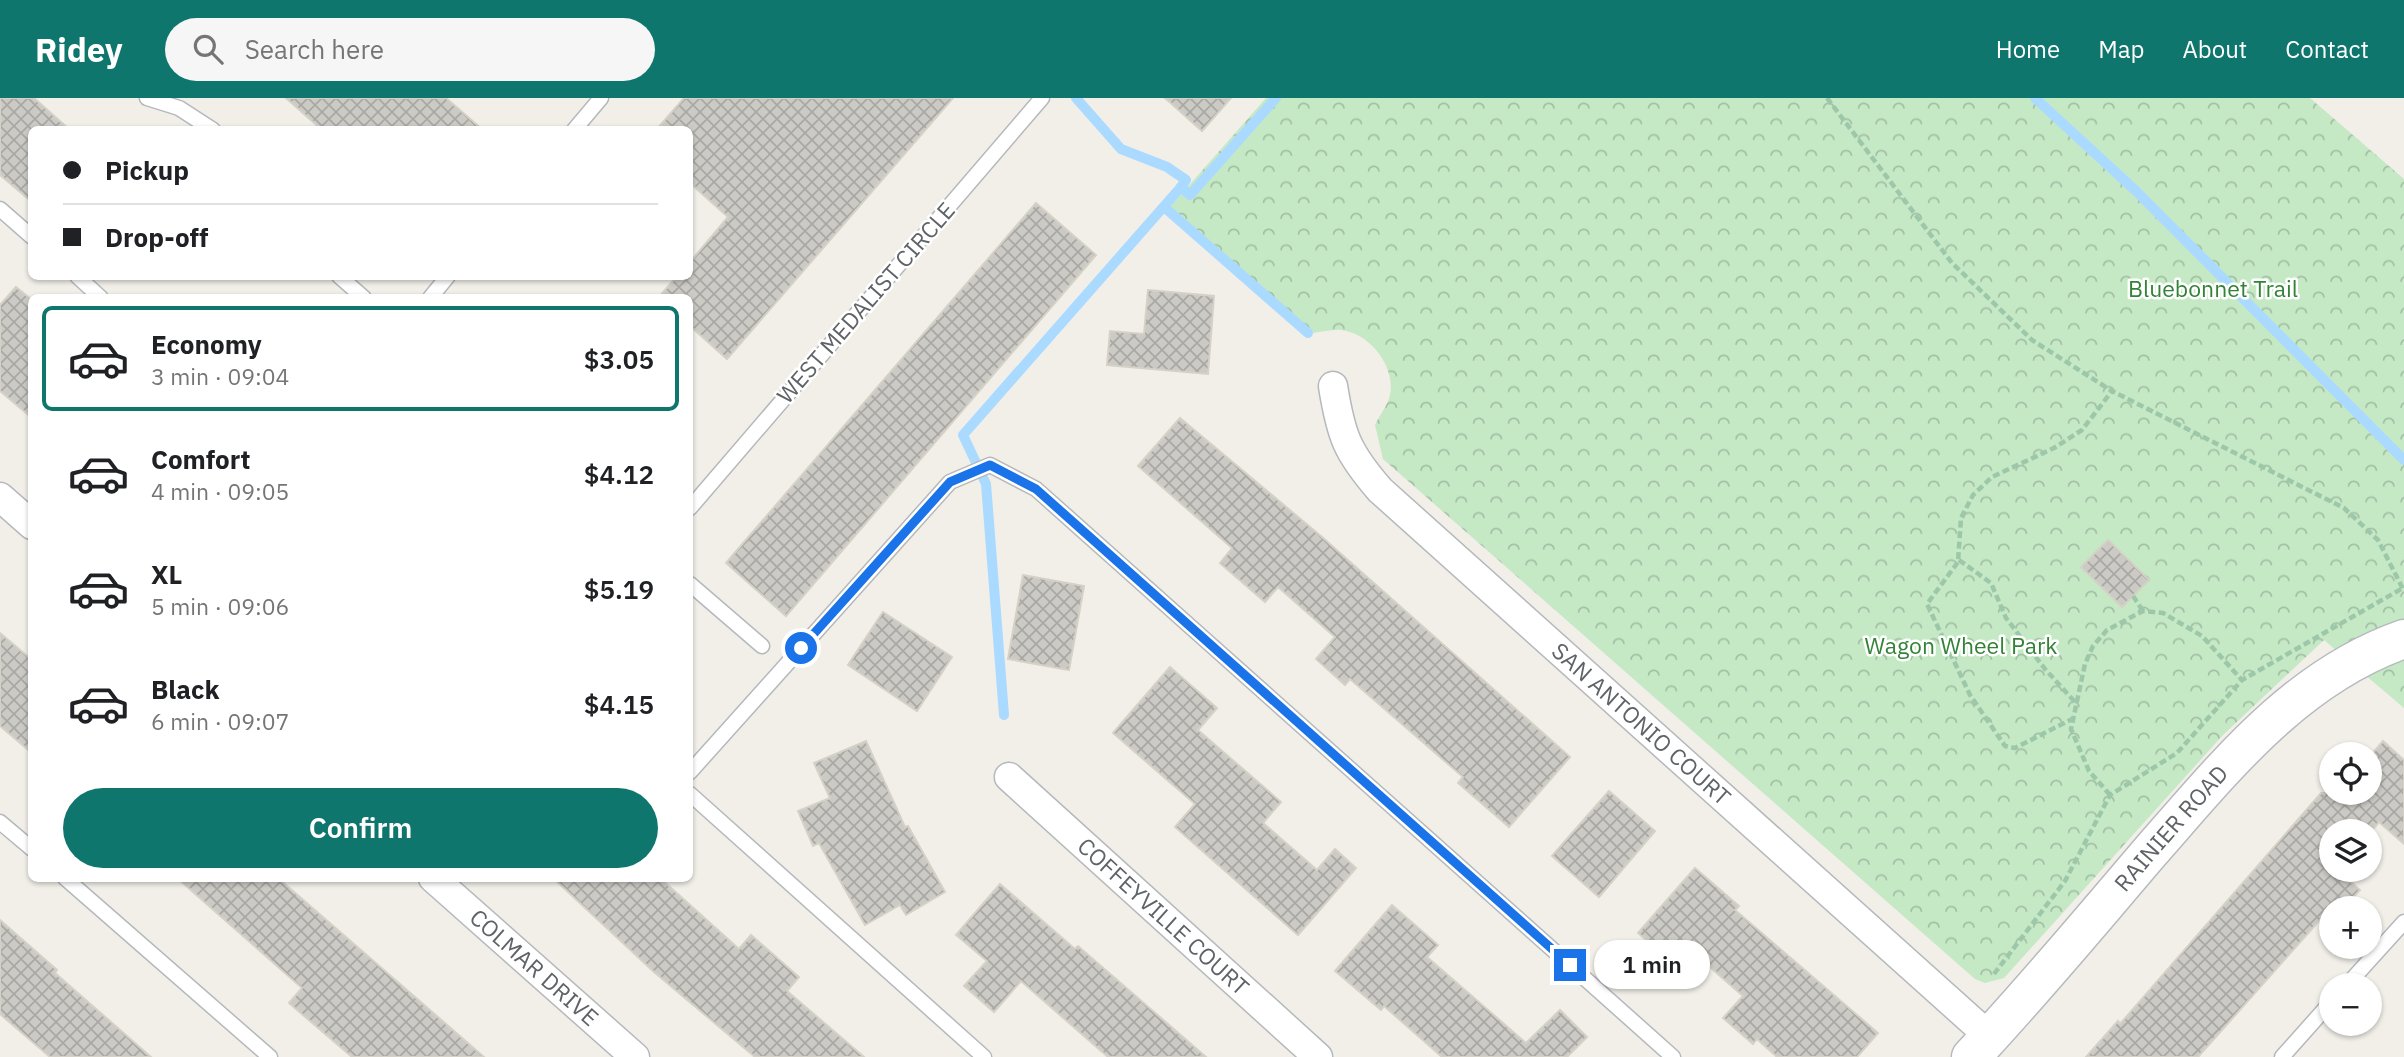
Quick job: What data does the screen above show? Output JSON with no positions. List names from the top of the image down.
{
  "streets": {
    "street": [
      "SAN ANTONIO COURT",
      "RAINIER ROAD",
      "COFFEYVILLE COURT",
      "COLMAR DRIVE"
    ],
    "lane": ["WEST MEDALIST CIRCLE"]
  },
  "crossings": [
    ["SAN ANTONIO COURT", "RAINIER ROAD"]
  ],
  "parks": ["Bluebonnet Trail", "Wagon Wheel Park"],
  "page": {
    "header": "Ridey",
    "search": "Search here",
    "nav": [
      "Home",
      "Map",
      "About",
      "Contact"
    ],
    "banner": ["Pickup", "Drop-off"],
    "list": [
      {
        "name": "Economy",
        "note": "3 min · 09:04",
        "value": "$3.05"
      },
      {
        "name": "Comfort",
        "note": "4 min · 09:05",
        "value": "$4.12"
      },
      {
        "name": "XL",
        "note": "5 min · 09:06",
        "value": "$5.19"
      },
      {
        "name": "Black",
        "note": "6 min · 09:07",
        "value": "$4.15"
      }
    ],
    "map_buttons": ["+", "−"],
    "buttons": "Confirm",
    "bubble": "1 min"
  }
}
